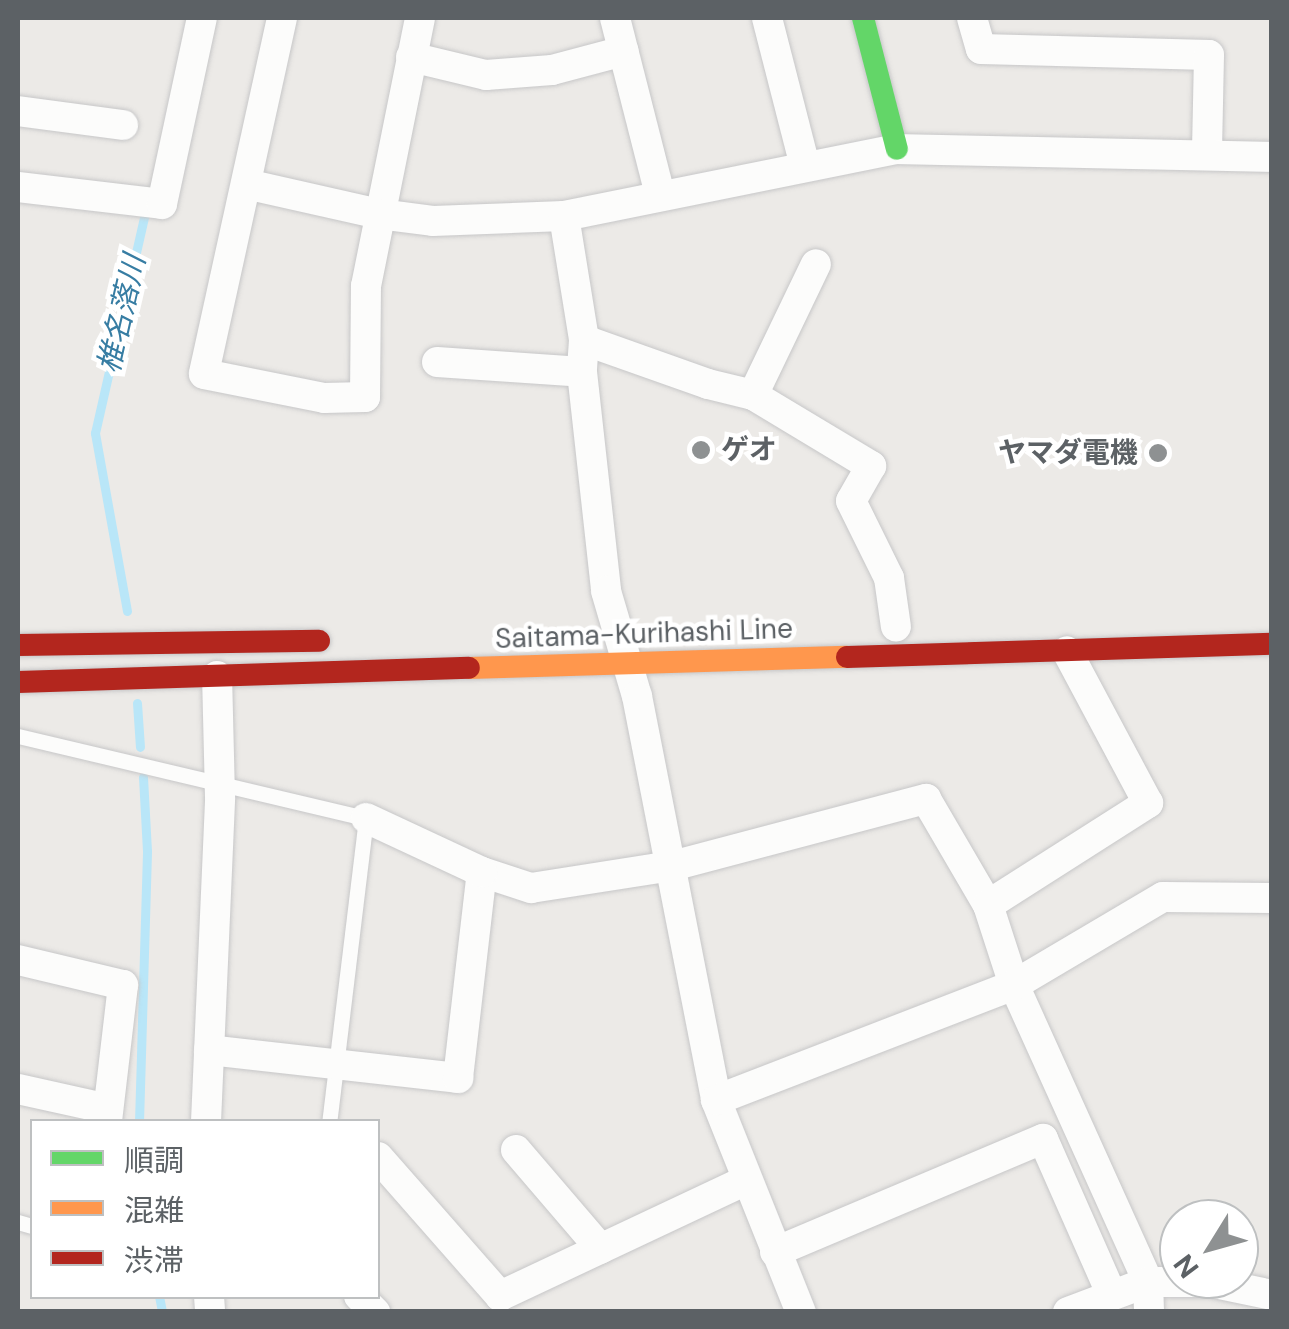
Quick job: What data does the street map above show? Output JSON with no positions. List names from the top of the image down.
{
  "streets": {
    "main road": ["Saitama-Kurihashi Line"]
  },
  "water": ["椎名落川"],
  "places": ["ゲオ", "ヤマダ電機"],
  "legend": ["順調", "混雑", "渋滞"],
  "north": "bottom left"
}
